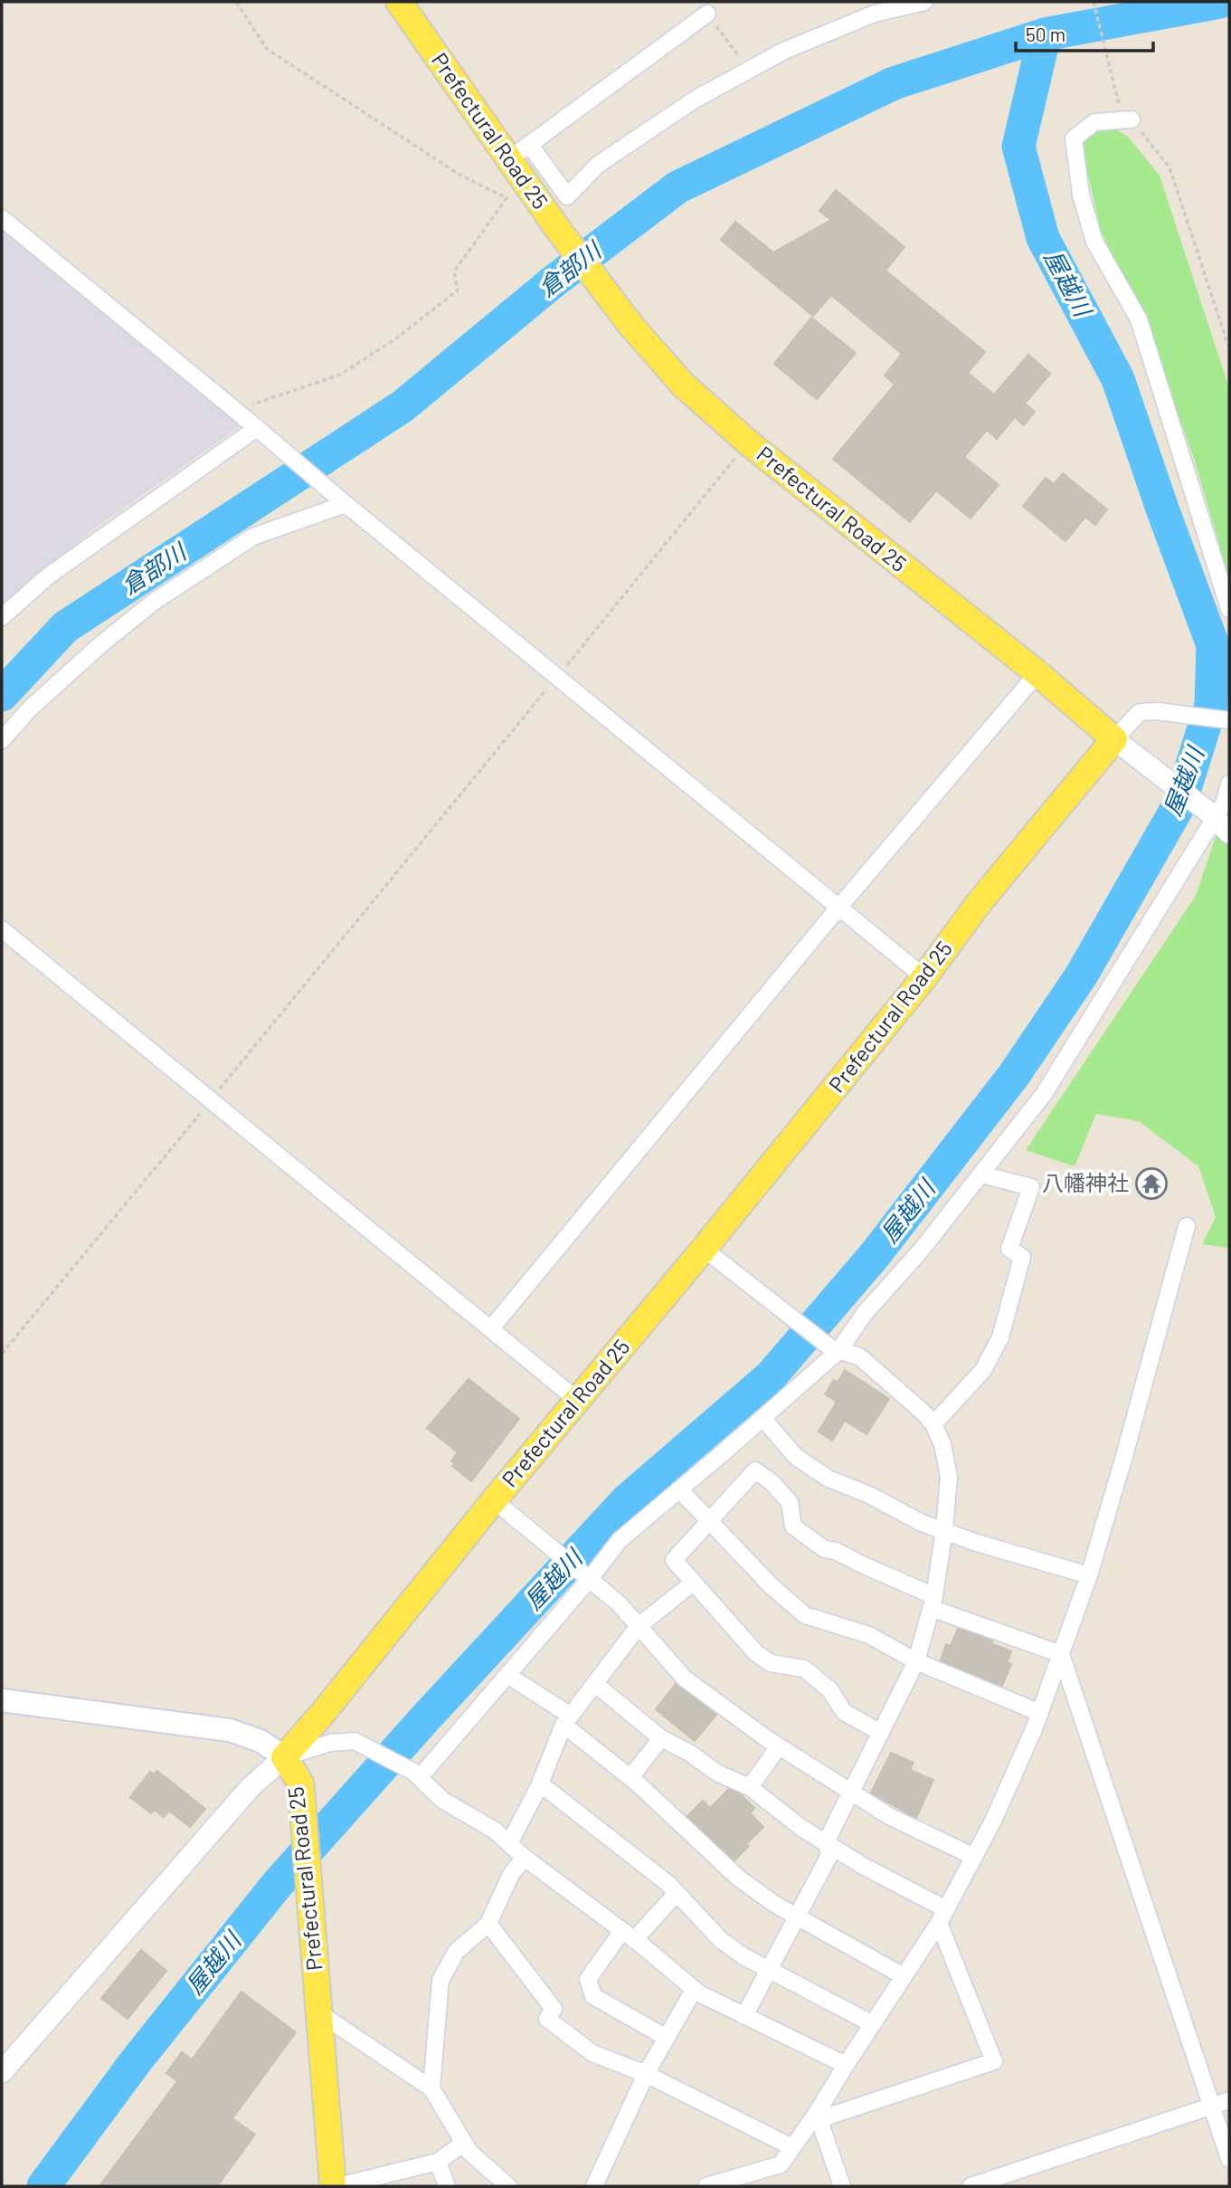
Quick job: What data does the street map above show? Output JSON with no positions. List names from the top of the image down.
{
  "streets": {
    "main road": ["Prefectural Road 25"]
  },
  "water": ["倉部川", "屋越川"],
  "places": {
    "temple": ["八幡神社"]
  },
  "scale_bar": "50 m"
}
